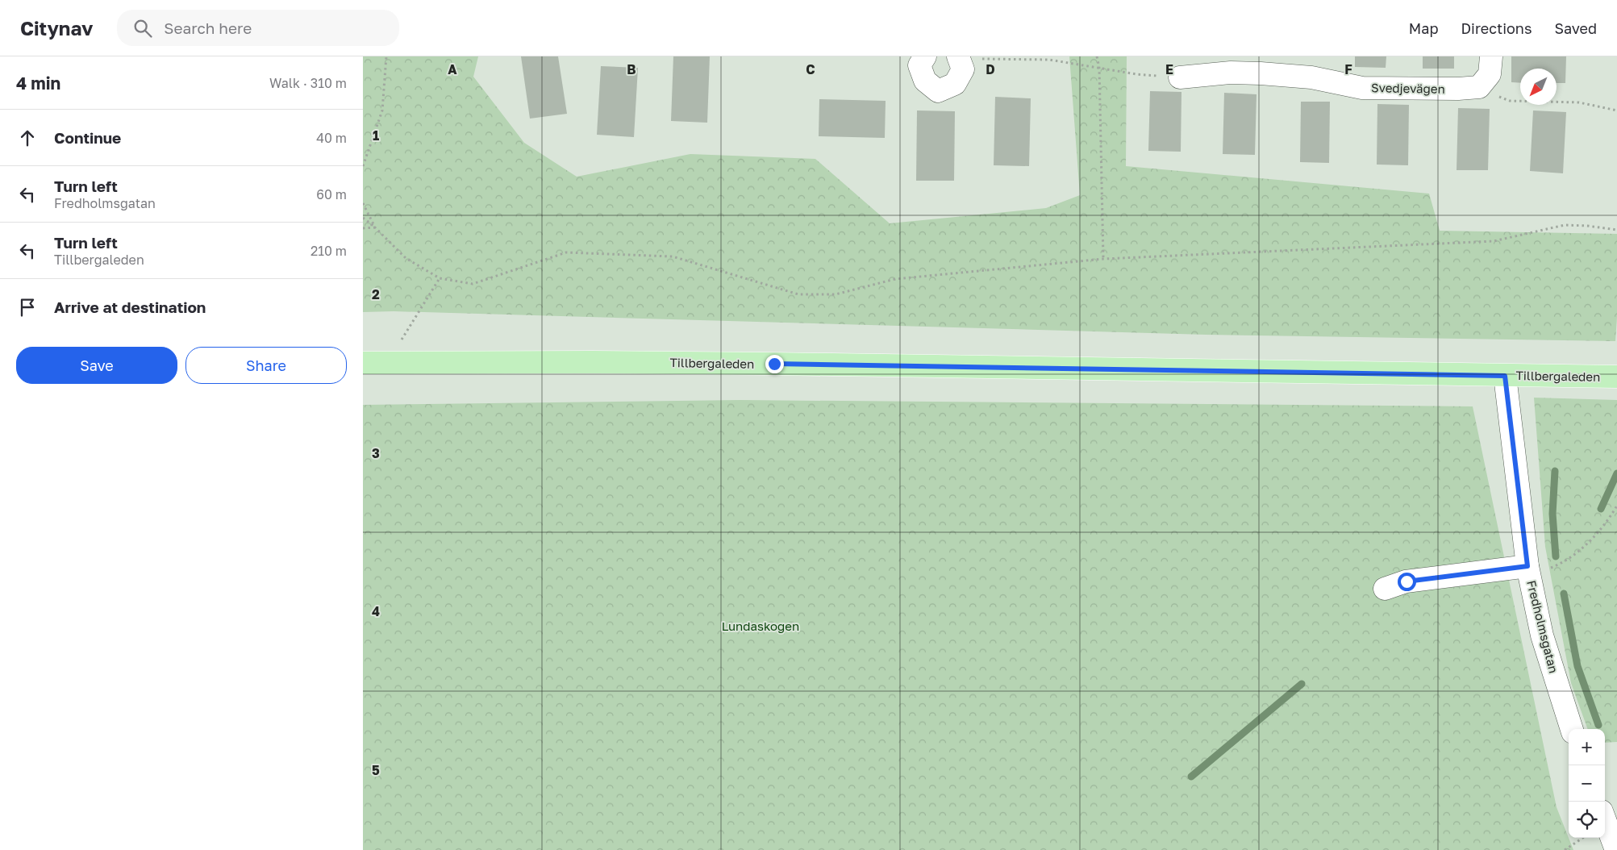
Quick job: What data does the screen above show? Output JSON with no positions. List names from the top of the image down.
{
  "streets": {
    "main road": ["Tillbergaleden"],
    "street": ["Svedjevägen", "Fredholmsgatan"]
  },
  "crossings": [
    ["Tillbergaleden", "Fredholmsgatan"]
  ],
  "parks": ["Lundaskogen"],
  "north": "bottom left",
  "page": {
    "header": "Citynav",
    "search": "Search here",
    "nav": ["Map", "Directions", "Saved"],
    "heading": ["4 min", "Walk · 310 m"],
    "list": [
      ["Continue", "40 m"],
      ["Turn left", "Fredholmsgatan", "60 m"],
      ["Turn left", "Tillbergaleden", "210 m"],
      "Arrive at destination"
    ],
    "buttons": ["Save", "Share"],
    "map_buttons": ["+", "−"]
  },
  "grid": {
    "columns": [
      "A",
      "B",
      "C",
      "D",
      "E",
      "F"
    ],
    "rows": [
      "1",
      "2",
      "3",
      "4",
      "5"
    ]
  }
}
